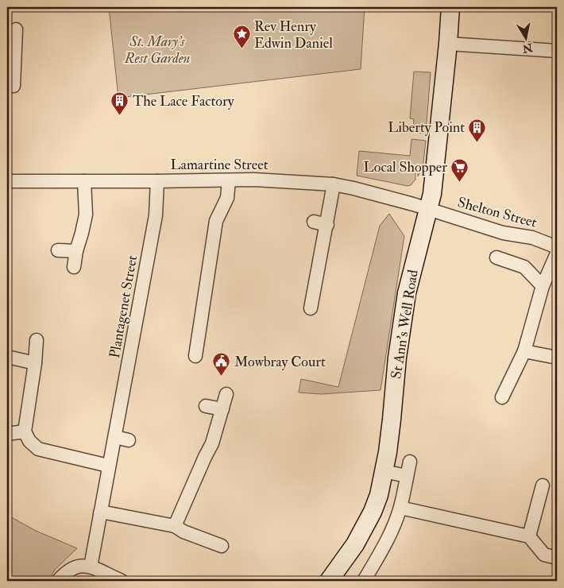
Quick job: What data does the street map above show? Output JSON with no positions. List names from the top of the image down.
{
  "streets": {
    "street": [
      "Lamartine Street",
      "Shelton Street",
      "Plantagenet Street",
      "St Ann's Well Road"
    ]
  },
  "crossings": [
    ["Lamartine Street", "Shelton Street"],
    ["Lamartine Street", "Plantagenet Street"],
    ["Lamartine Street", "St Ann's Well Road"],
    ["Shelton Street", "St Ann's Well Road"]
  ],
  "parks": ["St. Mary's Rest Garden"],
  "places": {
    "place": ["Rev Henry Edwin Daniel"],
    "building": ["The Lace Factory", "Liberty Point"],
    "supermarket": ["Local Shopper"],
    "public building": ["Mowbray Court"]
  },
  "north": "bottom"
}
